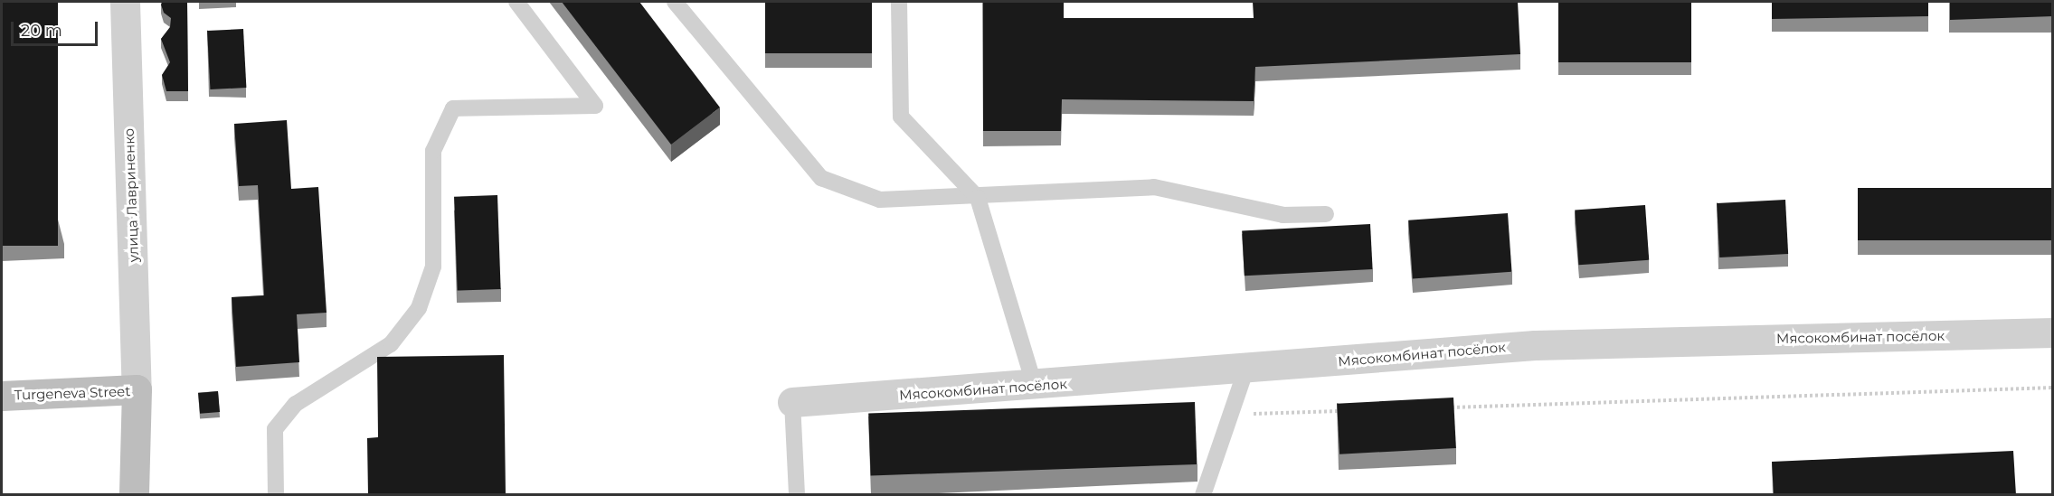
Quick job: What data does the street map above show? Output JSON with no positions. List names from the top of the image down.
{
  "streets": {
    "street": ["улица Лавриненко", "Мясокомбинат посёлок", "Turgeneva Street"]
  },
  "crossings": [
    ["улица Лавриненко", "Turgeneva Street"]
  ],
  "scale_bar": "20 m"
}
